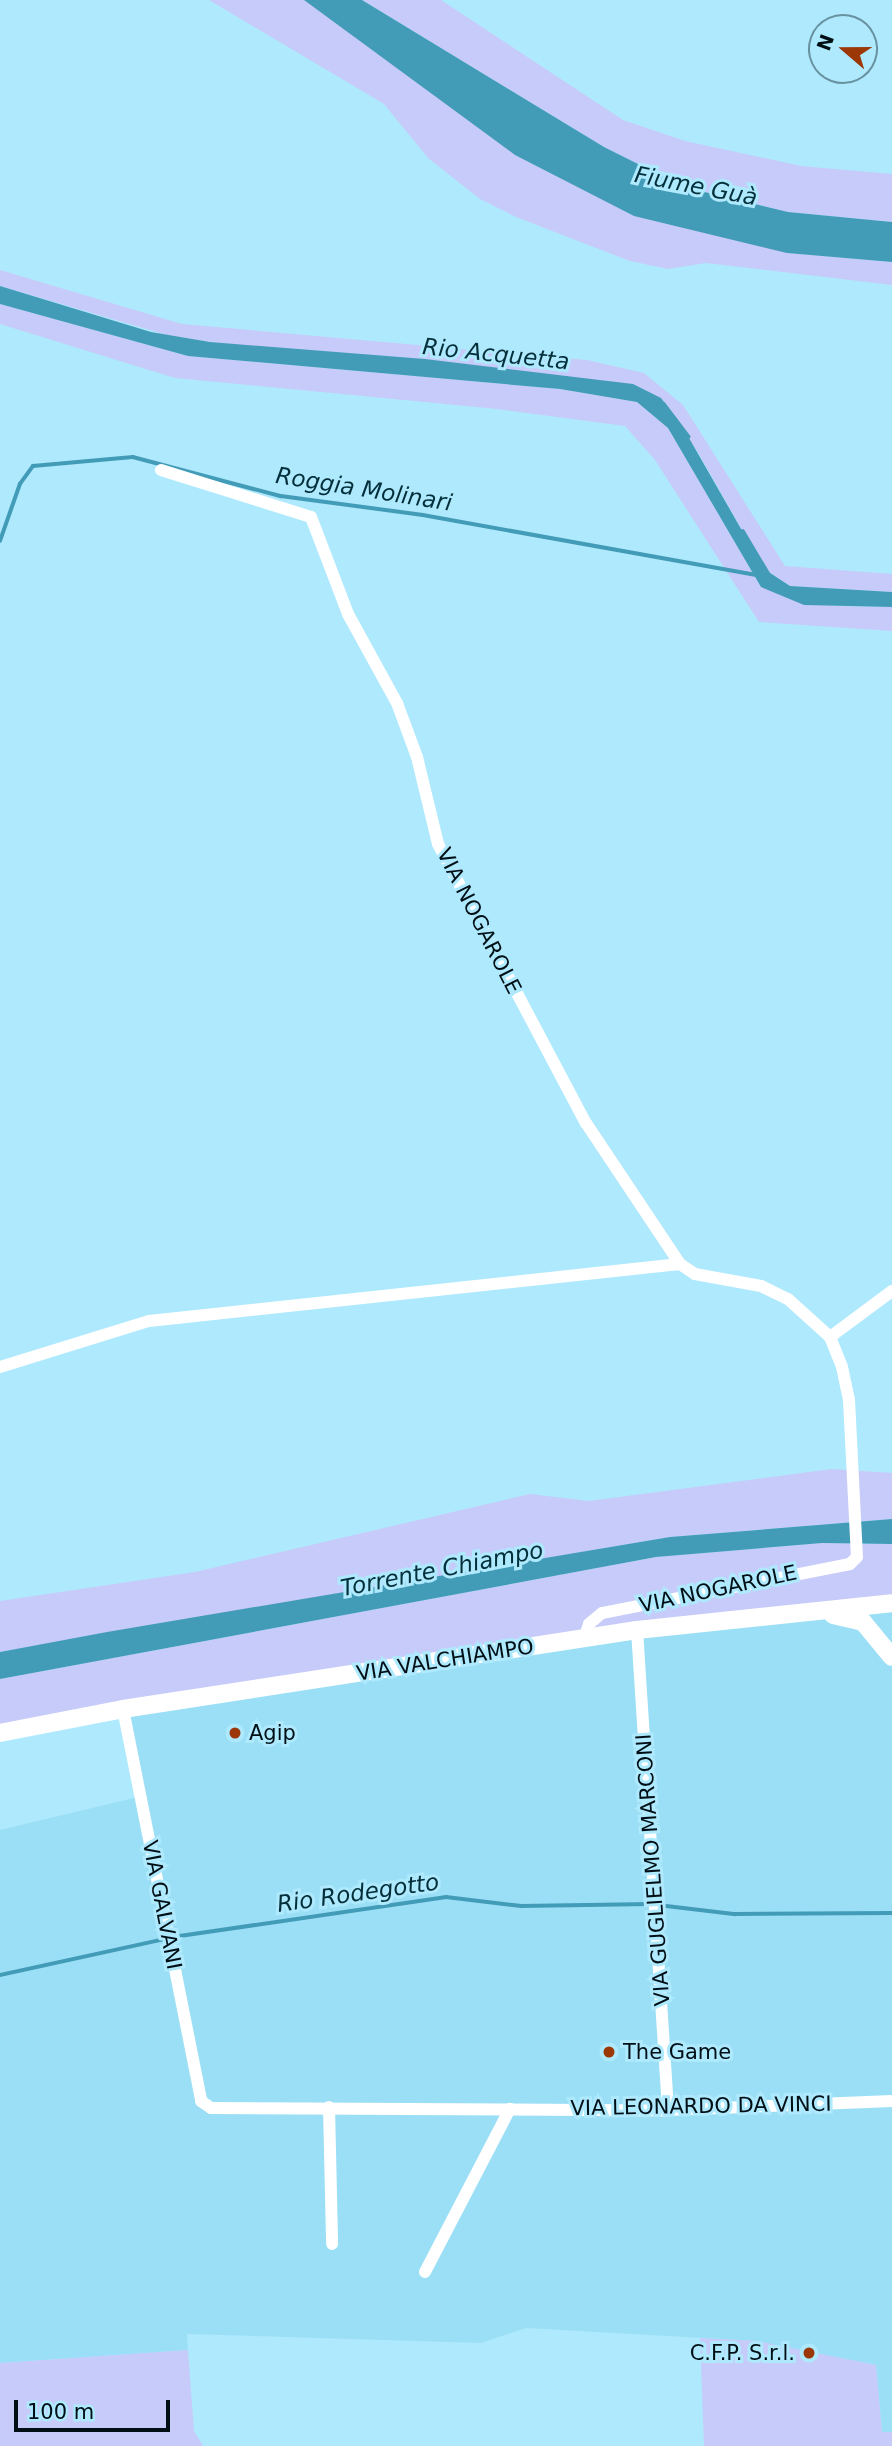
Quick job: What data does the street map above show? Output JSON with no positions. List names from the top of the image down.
{
  "streets": {
    "main road": ["VIA VALCHIAMPO"],
    "street": [
      "VIA NOGAROLE",
      "VIA GUGLIELMO MARCONI",
      "VIA GALVANI",
      "VIA LEONARDO DA VINCI"
    ]
  },
  "crossings": [
    ["VIA NOGAROLE", "VIA VALCHIAMPO"],
    ["VIA VALCHIAMPO", "VIA GUGLIELMO MARCONI"],
    ["VIA VALCHIAMPO", "VIA GALVANI"],
    ["VIA GUGLIELMO MARCONI", "VIA LEONARDO DA VINCI"],
    ["VIA GALVANI", "VIA LEONARDO DA VINCI"]
  ],
  "water": [
    "Fiume Guà",
    "Rio Acquetta",
    "Roggia Molinari",
    "Torrente Chiampo",
    "Rio Rodegotto"
  ],
  "places": ["Agip", "The Game", "C.F.P. S.r.l."],
  "scale_bar": "100 m",
  "north": "left"
}
